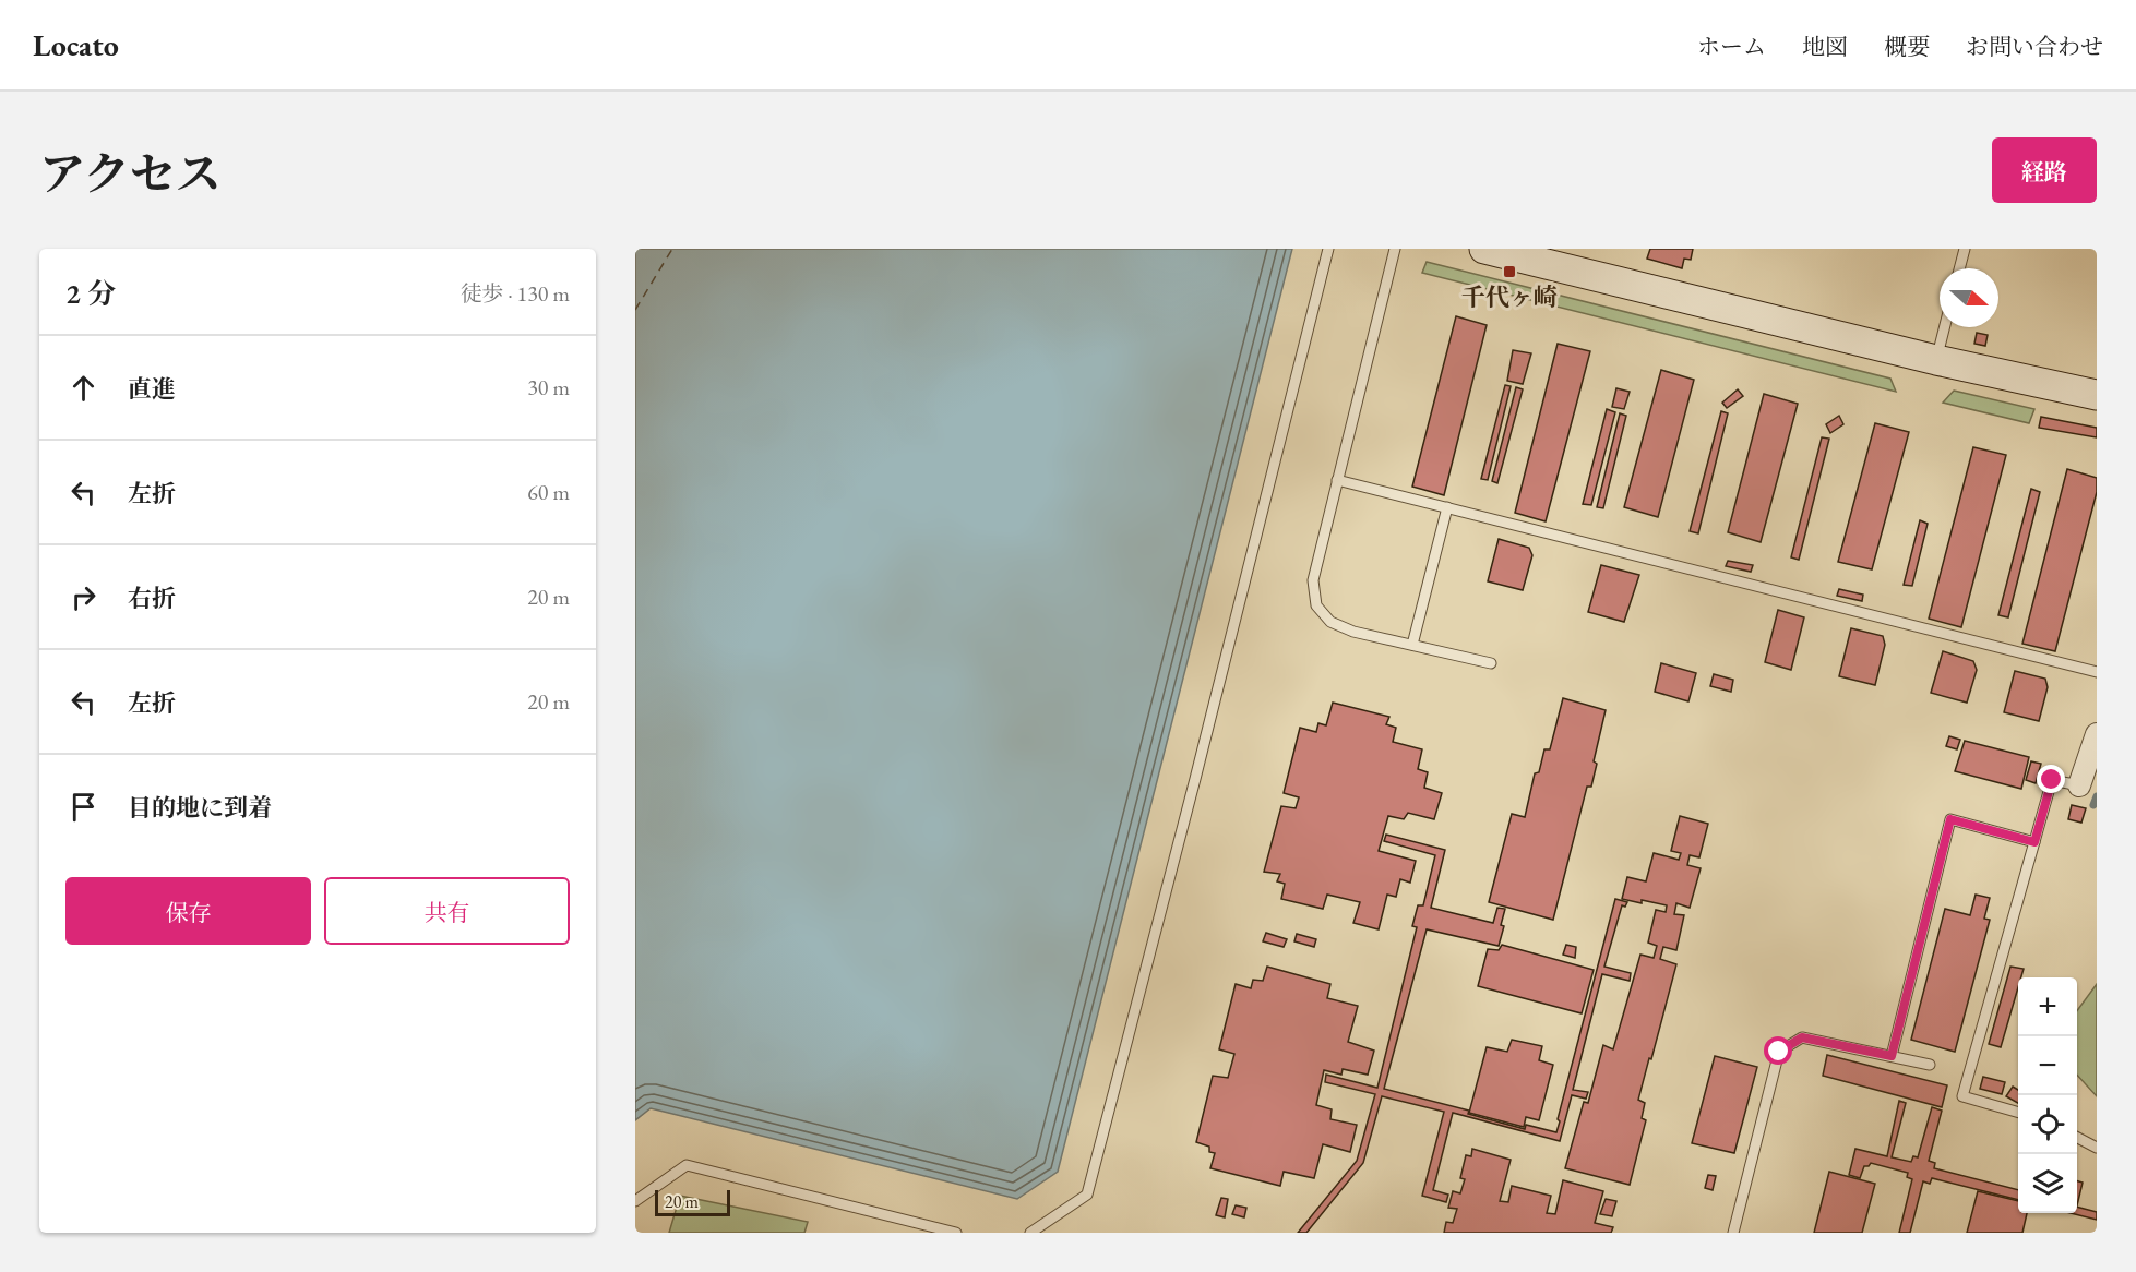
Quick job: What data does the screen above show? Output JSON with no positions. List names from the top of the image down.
{
  "places": {
    "transit": ["千代ヶ崎"]
  },
  "scale_bar": "20 m",
  "north": "right",
  "page": {
    "header": "Locato",
    "nav": [
      "ホーム",
      "地図",
      "概要",
      "お問い合わせ"
    ],
    "title": "アクセス",
    "buttons": [
      "経路",
      ["保存", "共有"]
    ],
    "heading": ["2 分", "徒歩 · 130 m"],
    "list": [
      ["直進", "30 m"],
      ["左折", "60 m"],
      ["右折", "20 m"],
      ["左折", "20 m"],
      "目的地に到着"
    ],
    "map_buttons": ["+", "−"],
    "scale": "20 m"
  }
}
